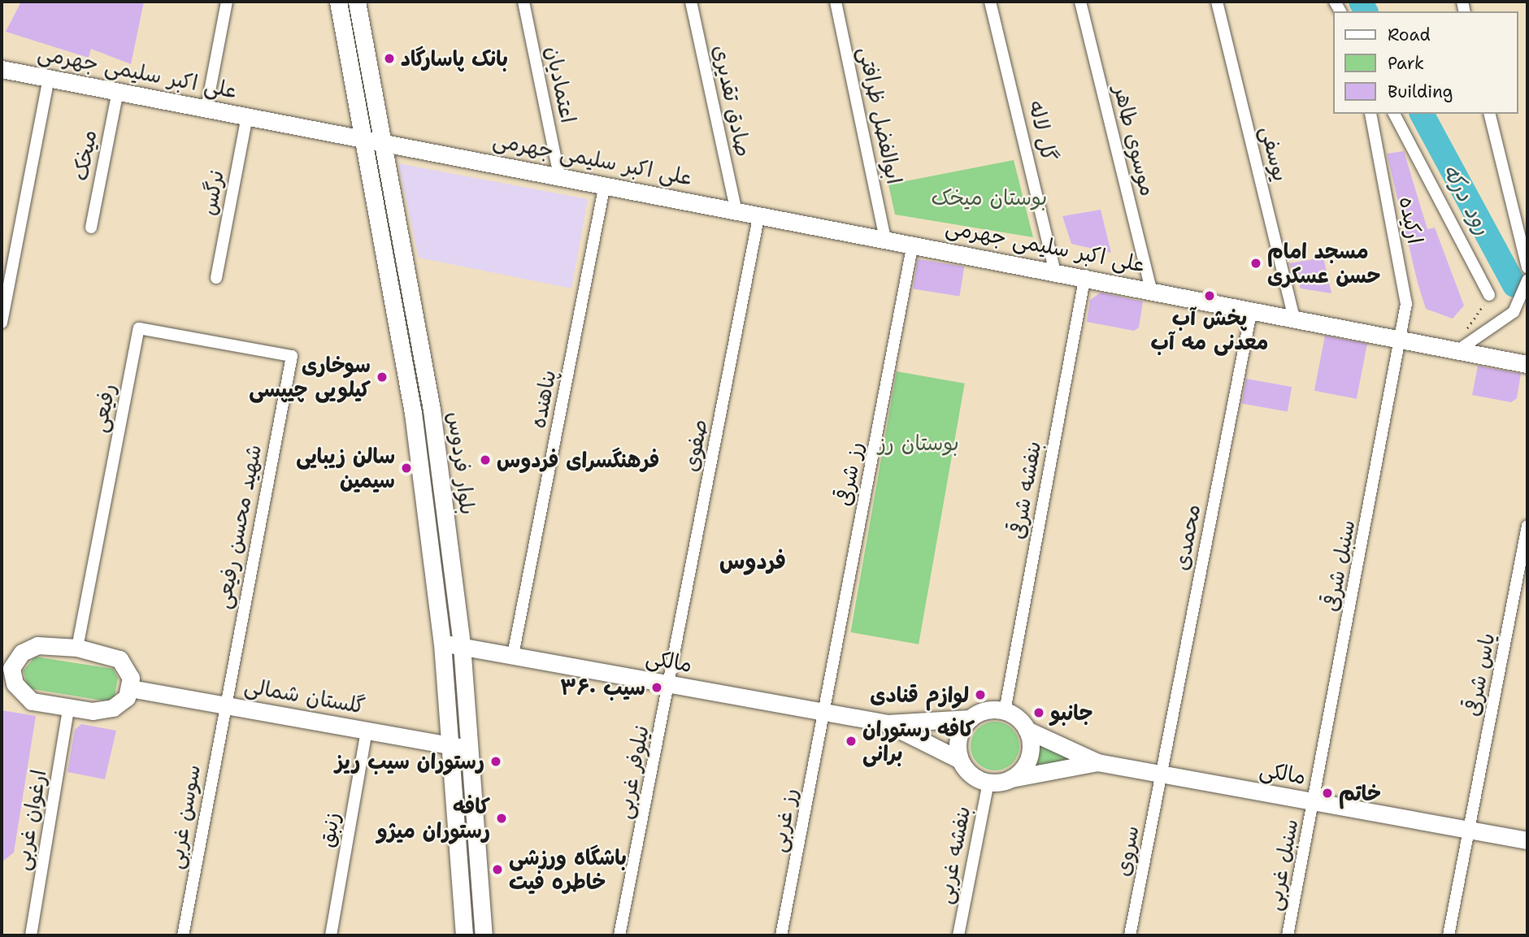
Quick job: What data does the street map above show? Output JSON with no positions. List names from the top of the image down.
{
  "streets": {
    "street": [
      "علی اکبر سلیمی جهرمی",
      "اعتمادیان",
      "صادق تقدیری",
      "ابوالفضل ظرافتی",
      "گل لاله",
      "موسوی طاهر",
      "یوسفی",
      "میخک",
      "نرگس",
      "ارکیده",
      "پناهنده",
      "رفیعی",
      "صفوی",
      "بلوار فردوس",
      "رز شرقی",
      "بنفشه شرقی",
      "شهید محسن رفیعی",
      "محمدی",
      "سنبل شرقی",
      "مالکی",
      "یاس شرقی",
      "گلستان شمالی",
      "نیلوفر غربی",
      "سوسن غربی",
      "ارغوان غربی",
      "رز غربی",
      "زنبق",
      "سروی",
      "بنفشه غربی",
      "سنبل غربی"
    ]
  },
  "crossings": [
    ["علی اکبر سلیمی جهرمی", "اعتمادیان"],
    ["علی اکبر سلیمی جهرمی", "صادق تقدیری"],
    ["علی اکبر سلیمی جهرمی", "ابوالفضل ظرافتی"],
    ["علی اکبر سلیمی جهرمی", "گل لاله"],
    ["علی اکبر سلیمی جهرمی", "موسوی طاهر"],
    ["علی اکبر سلیمی جهرمی", "یوسفی"],
    ["علی اکبر سلیمی جهرمی", "میخک"],
    ["علی اکبر سلیمی جهرمی", "نرگس"],
    ["علی اکبر سلیمی جهرمی", "ارکیده"],
    ["علی اکبر سلیمی جهرمی", "پناهنده"],
    ["علی اکبر سلیمی جهرمی", "صفوی"],
    ["علی اکبر سلیمی جهرمی", "بلوار فردوس"],
    ["علی اکبر سلیمی جهرمی", "رز شرقی"],
    ["علی اکبر سلیمی جهرمی", "بنفشه شرقی"],
    ["علی اکبر سلیمی جهرمی", "محمدی"],
    ["علی اکبر سلیمی جهرمی", "سنبل شرقی"],
    ["ارکیده", "سنبل شرقی"],
    ["پناهنده", "مالکی"],
    ["رفیعی", "شهید محسن رفیعی"],
    ["صفوی", "مالکی"],
    ["صفوی", "نیلوفر غربی"],
    ["بلوار فردوس", "مالکی"],
    ["بلوار فردوس", "گلستان شمالی"],
    ["رز شرقی", "مالکی"],
    ["رز شرقی", "رز غربی"],
    ["بنفشه شرقی", "مالکی"],
    ["بنفشه شرقی", "بنفشه غربی"],
    ["شهید محسن رفیعی", "گلستان شمالی"],
    ["شهید محسن رفیعی", "سوسن غربی"],
    ["محمدی", "مالکی"],
    ["محمدی", "سروی"],
    ["سنبل شرقی", "مالکی"],
    ["سنبل شرقی", "سنبل غربی"],
    ["مالکی", "یاس شرقی"],
    ["مالکی", "نیلوفر غربی"],
    ["مالکی", "رز غربی"],
    ["مالکی", "سروی"],
    ["مالکی", "بنفشه غربی"],
    ["مالکی", "سنبل غربی"],
    ["گلستان شمالی", "سوسن غربی"],
    ["گلستان شمالی", "زنبق"]
  ],
  "districts": ["فردوس"],
  "water": ["رود درکه"],
  "parks": ["بوستان میخک", "بوستان رز"],
  "places": [
    "بانک پاسارگاد",
    "مسجد امام حسن عسکری",
    "پخش آب معدنی مه آب",
    "سوخاری كيلويی چيپسی",
    "فرهنگسرای فردوس",
    "سالن زیبایی سیمین",
    "سیب ۳۶۰",
    "لوازم قنادی",
    "جانبو",
    "كافه رستوران برانى",
    "رستوران سیب ریز",
    "خاتم",
    "کافه رستوران ميژو",
    "باشگاه ورزشی خاطره فیت"
  ],
  "legend": ["Road", "Park", "Building"]
}
